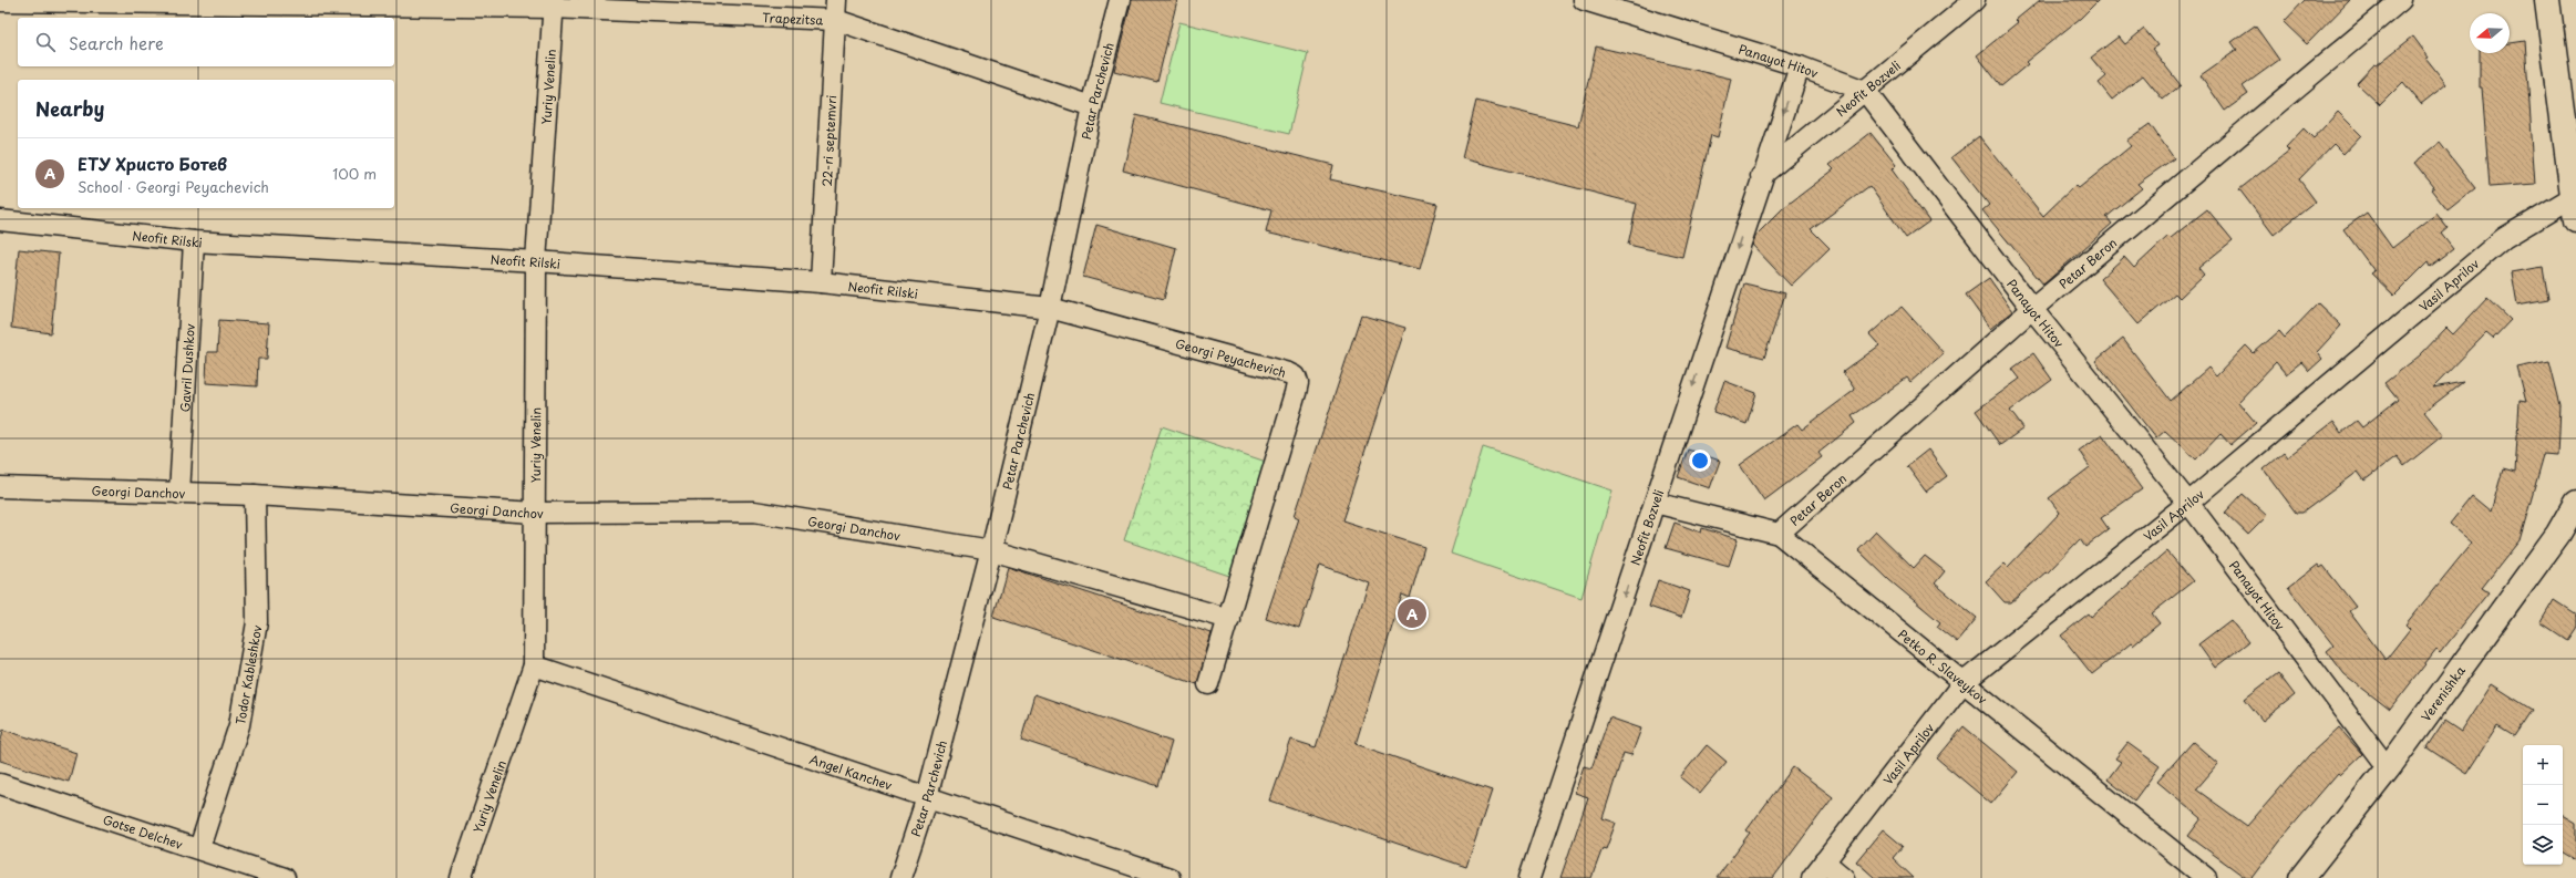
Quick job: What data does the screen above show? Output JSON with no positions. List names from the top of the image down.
{
  "streets": {
    "main road": ["Verenishka"],
    "street": [
      "Trapezitsa",
      "Panayot Hitov",
      "Yuriy Venelin",
      "Neofit Bozveli",
      "Petar Parchevich",
      "22-ri septemvri",
      "Neofit Rilski",
      "Petar Beron",
      "Vasil Aprilov",
      "Georgi Peyachevich",
      "Gavril Dushkov",
      "Georgi Danchov",
      "Petko R. Slaveykov",
      "Todor Kableshkov",
      "Angel Kanchev",
      "Gotse Delchev"
    ]
  },
  "crossings": [
    ["Trapezitsa", "Yuriy Venelin"],
    ["Trapezitsa", "Petar Parchevich"],
    ["Trapezitsa", "22-ri septemvri"],
    ["Panayot Hitov", "Neofit Bozveli"],
    ["Panayot Hitov", "Petar Beron"],
    ["Panayot Hitov", "Vasil Aprilov"],
    ["Panayot Hitov", "Verenishka"],
    ["Yuriy Venelin", "Neofit Rilski"],
    ["Yuriy Venelin", "Georgi Danchov"],
    ["Yuriy Venelin", "Angel Kanchev"],
    ["Neofit Bozveli", "Petko R. Slaveykov"],
    ["Petar Parchevich", "Neofit Rilski"],
    ["Petar Parchevich", "Georgi Peyachevich"],
    ["Petar Parchevich", "Georgi Danchov"],
    ["Petar Parchevich", "Angel Kanchev"],
    ["22-ri septemvri", "Neofit Rilski"],
    ["Neofit Rilski", "Georgi Peyachevich"],
    ["Neofit Rilski", "Gavril Dushkov"],
    ["Petar Beron", "Petko R. Slaveykov"],
    ["Vasil Aprilov", "Petko R. Slaveykov"],
    ["Gavril Dushkov", "Georgi Danchov"],
    ["Georgi Danchov", "Todor Kableshkov"],
    ["Todor Kableshkov", "Gotse Delchev"]
  ],
  "one_way": ["Neofit Bozveli"],
  "north": "left",
  "page": {
    "search": "Search here",
    "heading": "Nearby",
    "list": [
      {
        "mark": "A",
        "name": "ЕТУ Христо Ботев",
        "note": "School · Georgi Peyachevich",
        "value": "100 m"
      }
    ],
    "pins": "A",
    "map_buttons": ["+", "−"]
  }
}
